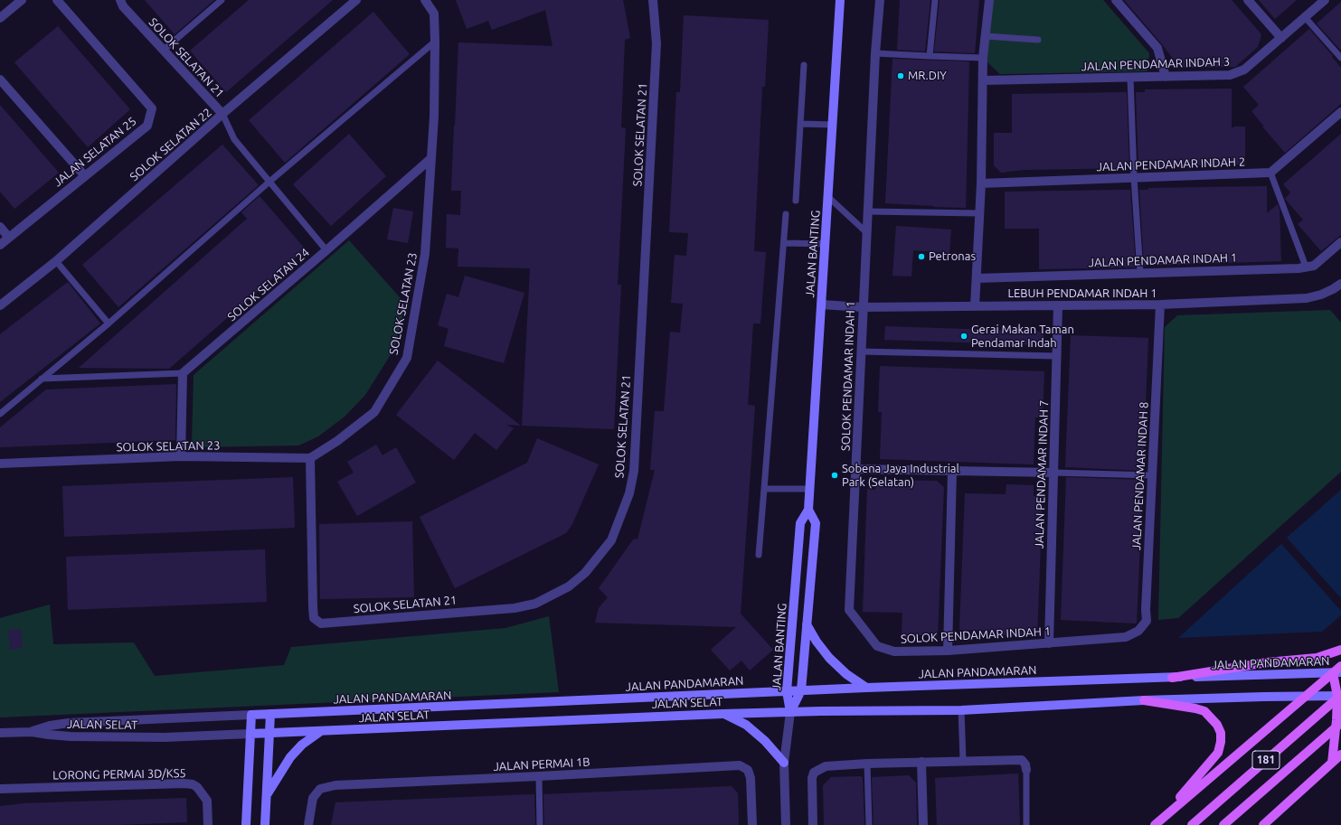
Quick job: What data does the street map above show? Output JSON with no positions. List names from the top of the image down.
{
  "streets": {
    "main road": [
      "JALAN BANTING",
      "JALAN PANDAMARAN",
      "JALAN SELAT",
      "181"
    ],
    "street": [
      "SOLOK SELATAN 21",
      "JALAN PENDAMAR INDAH 3",
      "SOLOK SELATAN 22",
      "JALAN SELATAN 25",
      "JALAN PENDAMAR INDAH 2",
      "JALAN PENDAMAR INDAH 1",
      "SOLOK SELATAN 24",
      "LEBUH PENDAMAR INDAH 1",
      "SOLOK SELATAN 23",
      "SOLOK PENDAMAR INDAH 1",
      "JALAN PENDAMAR INDAH 7",
      "JALAN PENDAMAR INDAH 8",
      "JALAN PERMAI 1B",
      "LORONG PERMAI 3D/KS5"
    ]
  },
  "crossings": [
    ["SOLOK SELATAN 21", "SOLOK SELATAN 22"],
    ["SOLOK SELATAN 21", "SOLOK SELATAN 23"],
    ["JALAN BANTING", "LEBUH PENDAMAR INDAH 1"],
    ["JALAN BANTING", "JALAN PANDAMARAN"],
    ["JALAN BANTING", "JALAN SELAT"],
    ["SOLOK SELATAN 24", "SOLOK SELATAN 23"],
    ["LEBUH PENDAMAR INDAH 1", "SOLOK PENDAMAR INDAH 1"],
    ["LEBUH PENDAMAR INDAH 1", "JALAN PENDAMAR INDAH 7"],
    ["LEBUH PENDAMAR INDAH 1", "JALAN PENDAMAR INDAH 8"],
    ["SOLOK PENDAMAR INDAH 1", "JALAN PENDAMAR INDAH 7"],
    ["SOLOK PENDAMAR INDAH 1", "JALAN PENDAMAR INDAH 8"],
    ["JALAN PANDAMARAN", "JALAN SELAT"]
  ],
  "places": [
    "MR.DIY",
    "Petronas",
    "Gerai Makan Taman Pendamar Indah",
    "Sobena Jaya Industrial Park (Selatan)"
  ]
}
